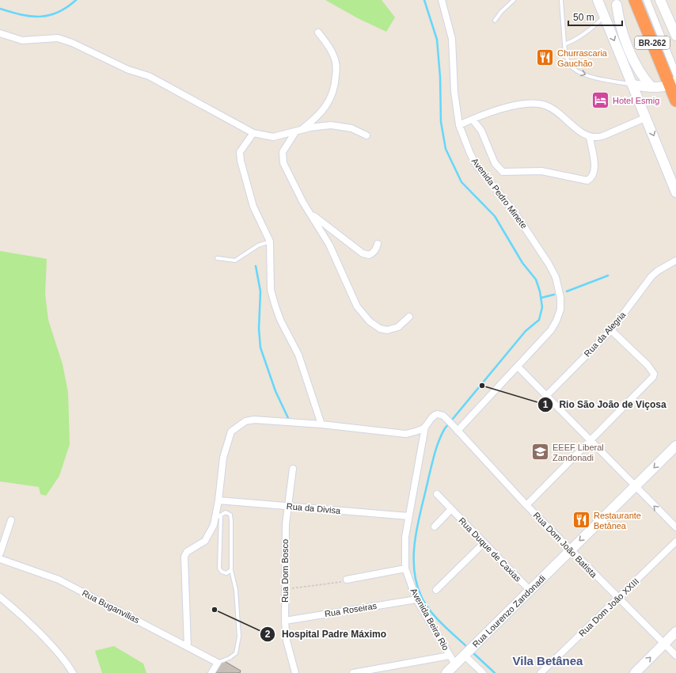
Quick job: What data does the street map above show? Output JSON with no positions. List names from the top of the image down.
{
  "streets": {
    "highway": ["BR-262"],
    "street": [
      "Avenida Pedro Minete",
      "Rua da Alegria",
      "Rua da Divisa",
      "Rua Dom João Batista",
      "Rua Duque de Caxias",
      "Rua Dom Bosco",
      "Rua Buganvilias",
      "Rua Dom João XXIII",
      "Rua Roseiras",
      "Rua Lourenzo Zandonadi",
      "Avenida Beira Rio"
    ]
  },
  "crossings": [
    ["Avenida Pedro Minete", "Rua Dom João Batista"],
    ["Rua da Divisa", "Rua Dom Bosco"],
    ["Rua da Divisa", "Avenida Beira Rio"],
    ["Rua Dom João Batista", "Rua Dom João XXIII"],
    ["Rua Dom João Batista", "Rua Lourenzo Zandonadi"],
    ["Rua Dom João Batista", "Avenida Beira Rio"],
    ["Rua Duque de Caxias", "Rua Lourenzo Zandonadi"],
    ["Rua Dom Bosco", "Rua Roseiras"],
    ["Rua Roseiras", "Avenida Beira Rio"],
    ["Rua Lourenzo Zandonadi", "Avenida Beira Rio"]
  ],
  "districts": ["Vila Betânea"],
  "places": {
    "restaurant": ["Churrascaria Gauchão", "Restaurante Betânea"],
    "hotel": ["Hotel Esmig"],
    "other": ["Rio São João de Viçosa", "Hospital Padre Máximo"],
    "school or university": ["EEEF Liberal Zandonadi"]
  },
  "scale_bar": "50 m"
}
